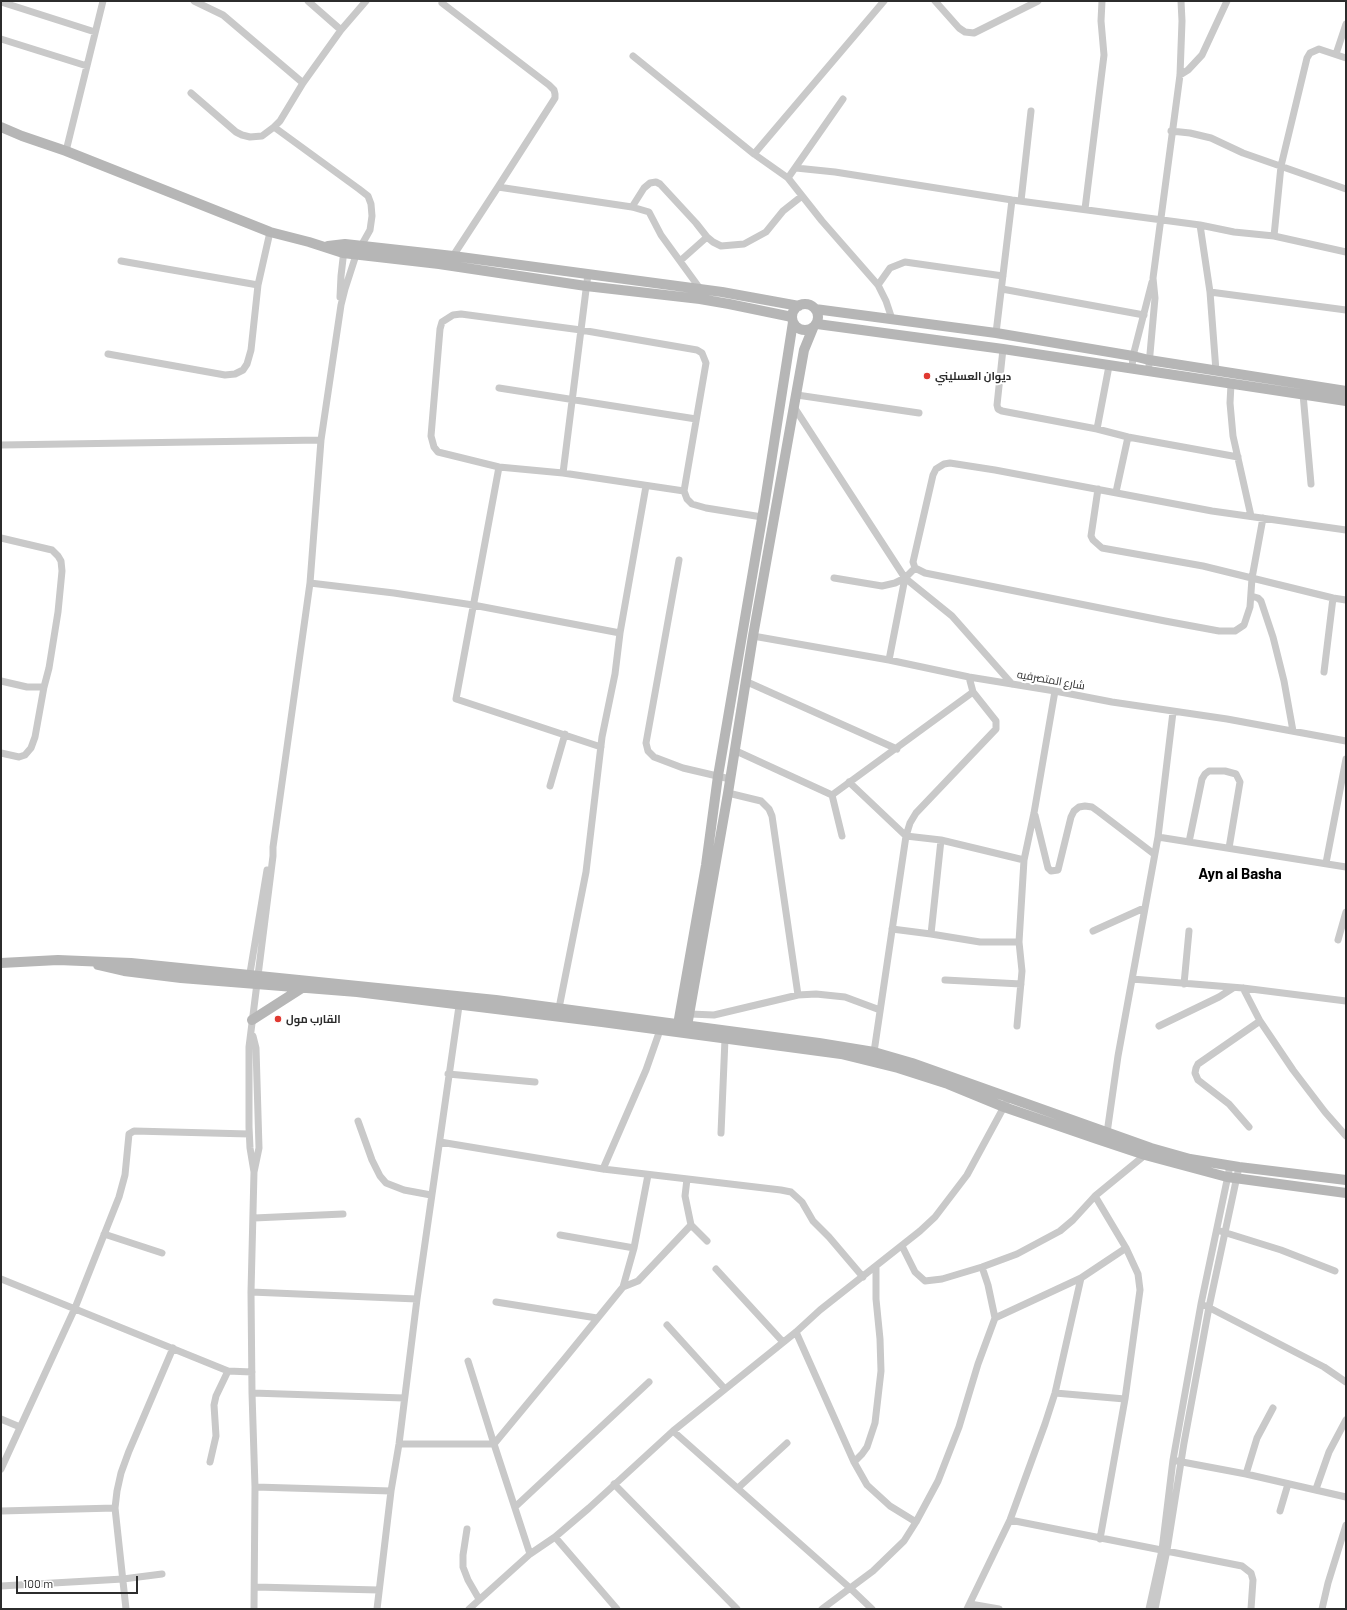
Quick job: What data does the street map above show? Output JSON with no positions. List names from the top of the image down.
{
  "streets": {
    "street": ["شارع المتصرفيه"]
  },
  "districts": ["Ayn al Basha"],
  "places": ["ديوان العسليني", "القارب مول"],
  "scale_bar": "100 m"
}
